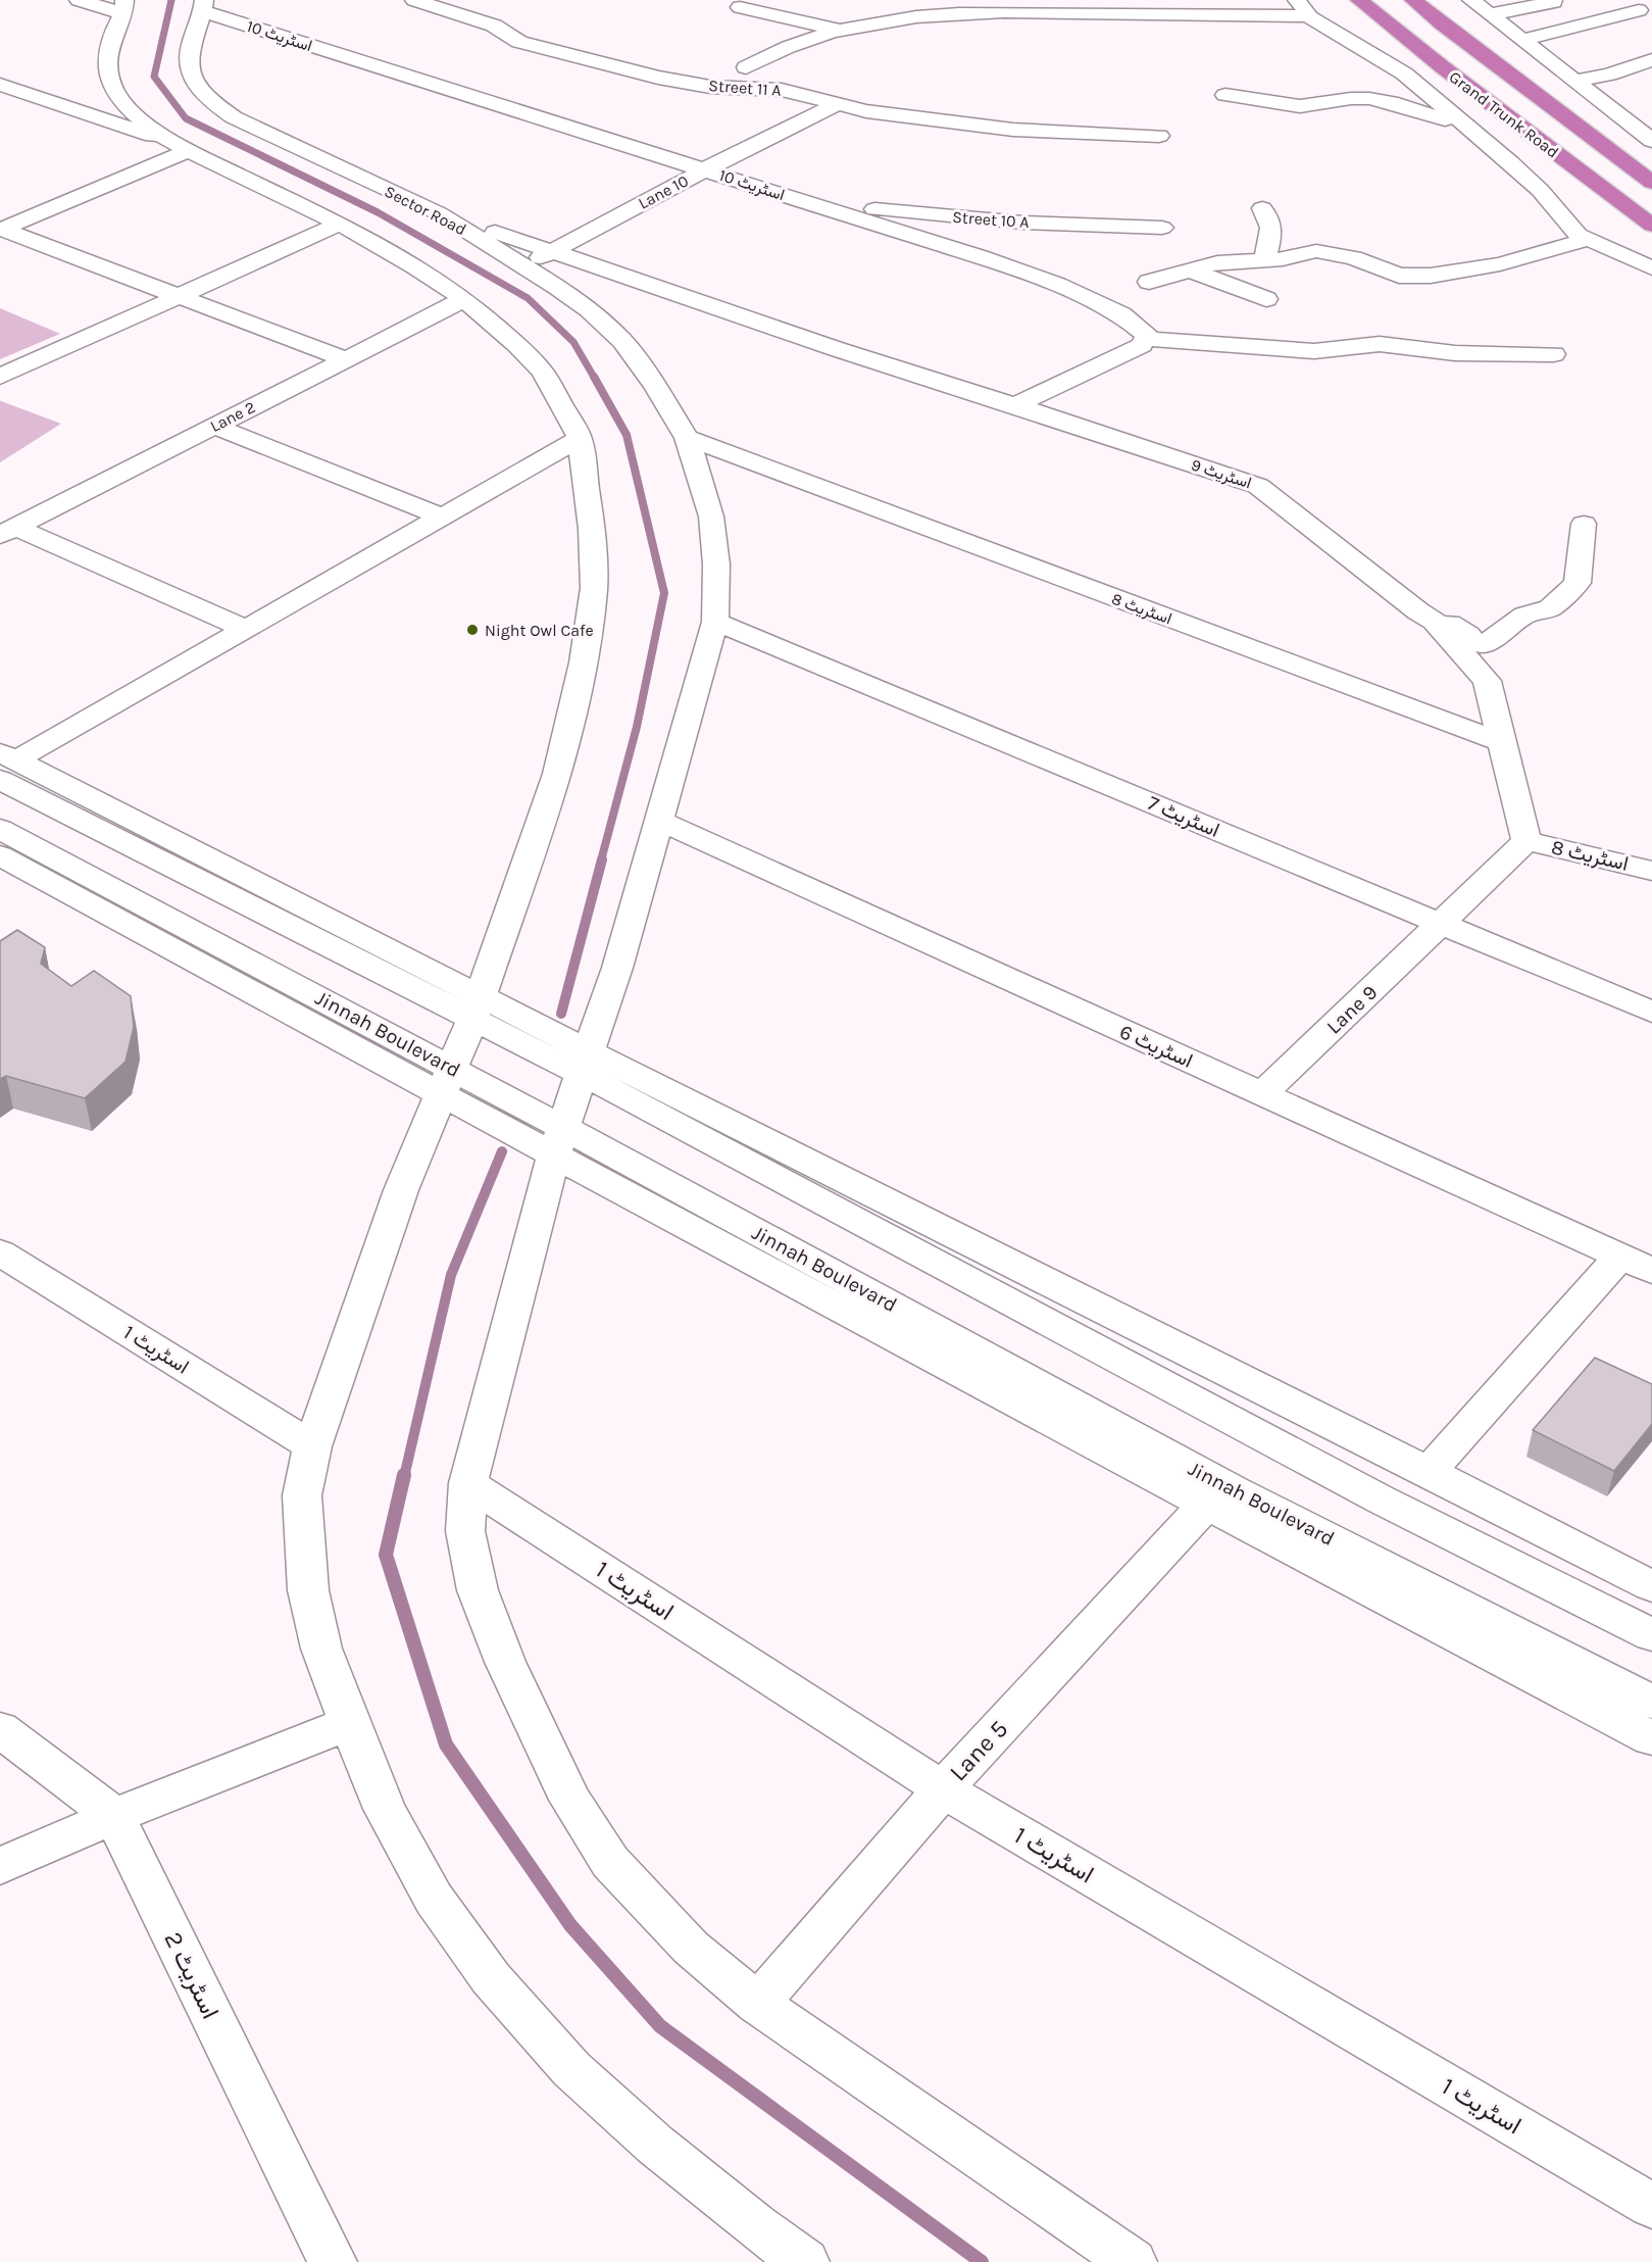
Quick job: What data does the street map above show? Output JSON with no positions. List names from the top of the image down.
{
  "streets": {
    "highway": ["Grand Trunk Road"],
    "street": [
      "اسٹریٹ 10",
      "Street 11 A",
      "Lane 10",
      "Sector Road",
      "Street 10 A",
      "Lane 2",
      "اسٹریٹ 9",
      "اسٹریٹ 8",
      "اسٹریٹ 7",
      "Lane 9",
      "Jinnah Boulevard",
      "اسٹریٹ 6",
      "اسٹریٹ 1",
      "Lane 5",
      "اسٹریٹ 2"
    ]
  },
  "crossings": [
    ["اسٹریٹ 10", "Lane 10"],
    ["اسٹریٹ 10", "Sector Road"],
    ["اسٹریٹ 10", "Street 10 A"],
    ["Street 11 A", "Lane 10"],
    ["Lane 10", "Sector Road"],
    ["Lane 10", "اسٹریٹ 9"],
    ["Sector Road", "اسٹریٹ 9"],
    ["Sector Road", "اسٹریٹ 8"],
    ["Sector Road", "اسٹریٹ 7"],
    ["Sector Road", "Jinnah Boulevard"],
    ["Sector Road", "اسٹریٹ 6"],
    ["Sector Road", "اسٹریٹ 1"],
    ["Sector Road", "Lane 5"],
    ["اسٹریٹ 9", "اسٹریٹ 8"],
    ["اسٹریٹ 8", "اسٹریٹ 7"],
    ["اسٹریٹ 8", "Lane 9"],
    ["اسٹریٹ 7", "Lane 9"],
    ["Lane 9", "اسٹریٹ 6"],
    ["اسٹریٹ 1", "Lane 5"]
  ],
  "places": ["Night Owl Cafe"]
}
